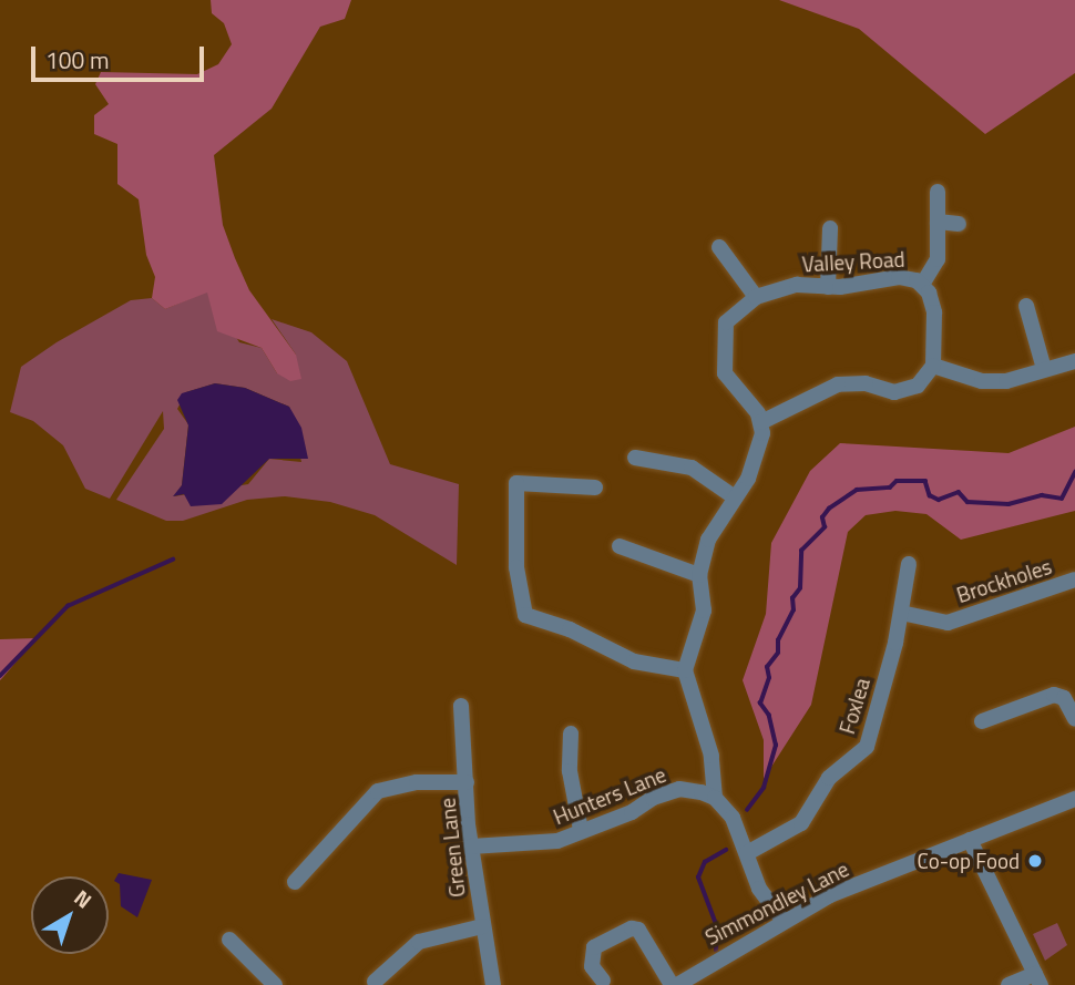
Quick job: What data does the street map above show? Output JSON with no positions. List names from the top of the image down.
{
  "streets": {
    "street": [
      "Valley Road",
      "Brockholes",
      "Foxlea",
      "Hunters Lane",
      "Green Lane",
      "Simmondley Lane"
    ]
  },
  "crossings": [
    ["Brockholes", "Foxlea"],
    ["Hunters Lane", "Green Lane"]
  ],
  "places": ["Co-op Food"],
  "scale_bar": "100 m",
  "north": "top right"
}
